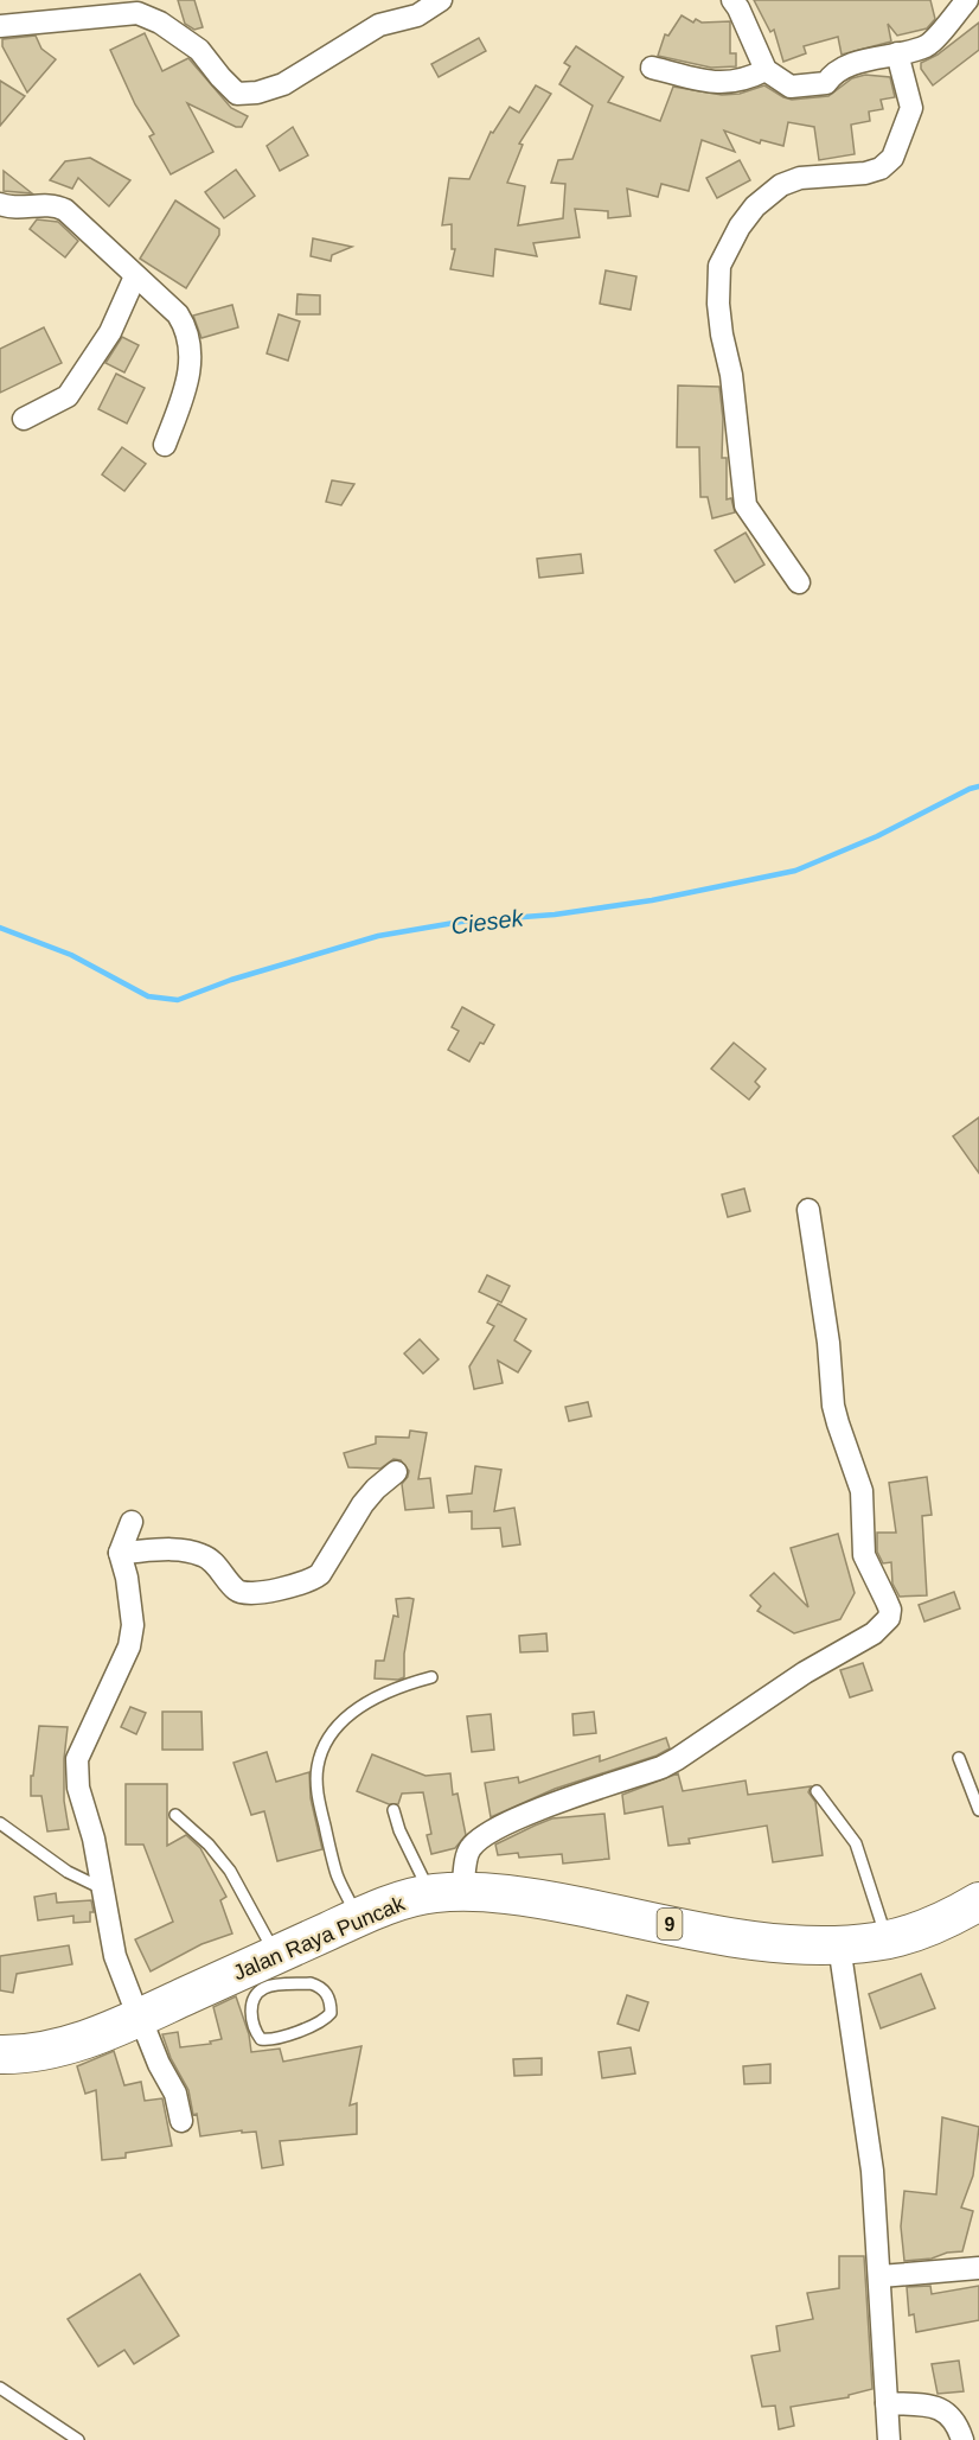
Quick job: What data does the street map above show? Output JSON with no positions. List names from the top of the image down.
{
  "streets": {
    "highway": ["9", "Jalan Raya Puncak"]
  },
  "water": ["Ciesek"]
}
